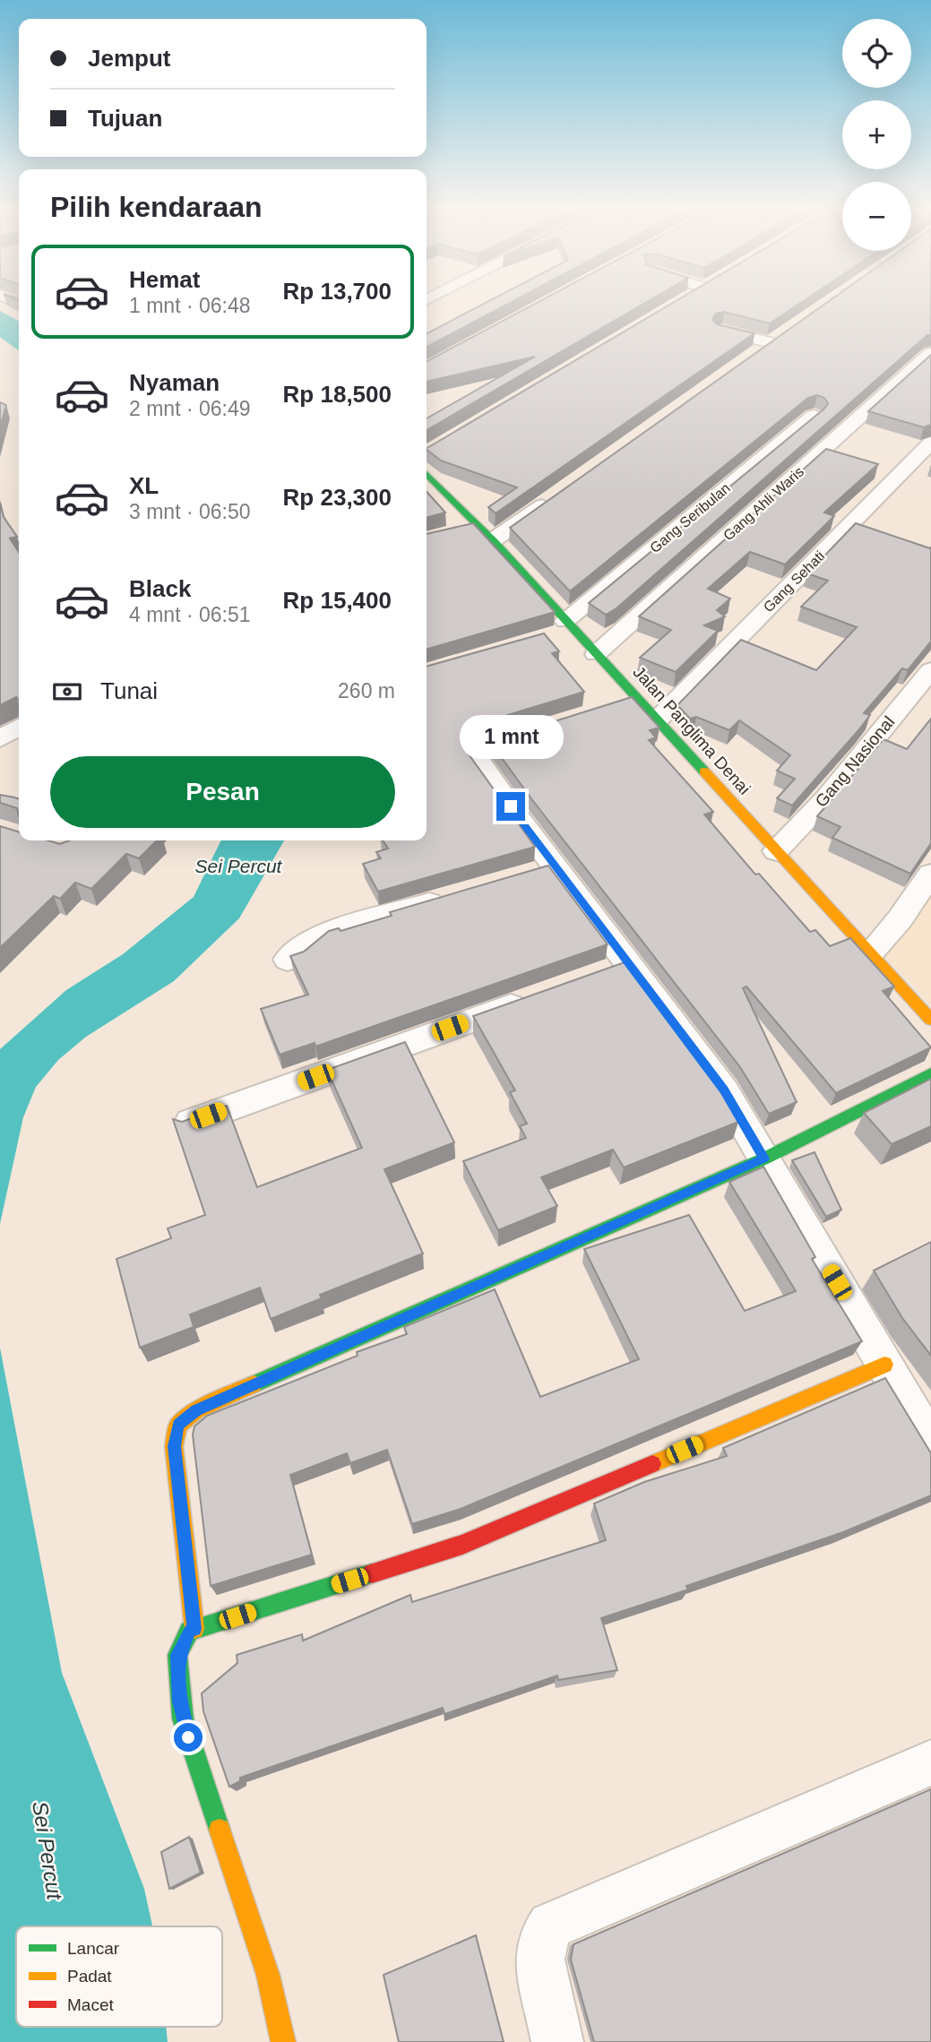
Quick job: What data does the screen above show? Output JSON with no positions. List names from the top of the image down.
{
  "streets": {
    "street": [
      "Gang Ahli Waris",
      "Gang Seribulan",
      "Gang Sehati",
      "Jalan Panglima Denai",
      "Gang Nasional"
    ]
  },
  "crossings": [
    ["Gang Ahli Waris", "Jalan Panglima Denai"],
    ["Gang Seribulan", "Jalan Panglima Denai"],
    ["Gang Sehati", "Jalan Panglima Denai"],
    ["Jalan Panglima Denai", "Gang Nasional"]
  ],
  "water": ["Sei Percut"],
  "legend": ["Lancar", "Padat", "Macet"],
  "page": {
    "map_buttons": ["+", "−"],
    "banner": ["Jemput", "Tujuan"],
    "heading": "Pilih kendaraan",
    "list": [
      {
        "name": "Hemat",
        "note": "1 mnt · 06:48",
        "value": "Rp 13,700"
      },
      {
        "name": "Nyaman",
        "note": "2 mnt · 06:49",
        "value": "Rp 18,500"
      },
      {
        "name": "XL",
        "note": "3 mnt · 06:50",
        "value": "Rp 23,300"
      },
      {
        "name": "Black",
        "note": "4 mnt · 06:51",
        "value": "Rp 15,400"
      }
    ],
    "pay": ["Tunai", "260 m"],
    "bubble": "1 mnt",
    "buttons": "Pesan"
  }
}
